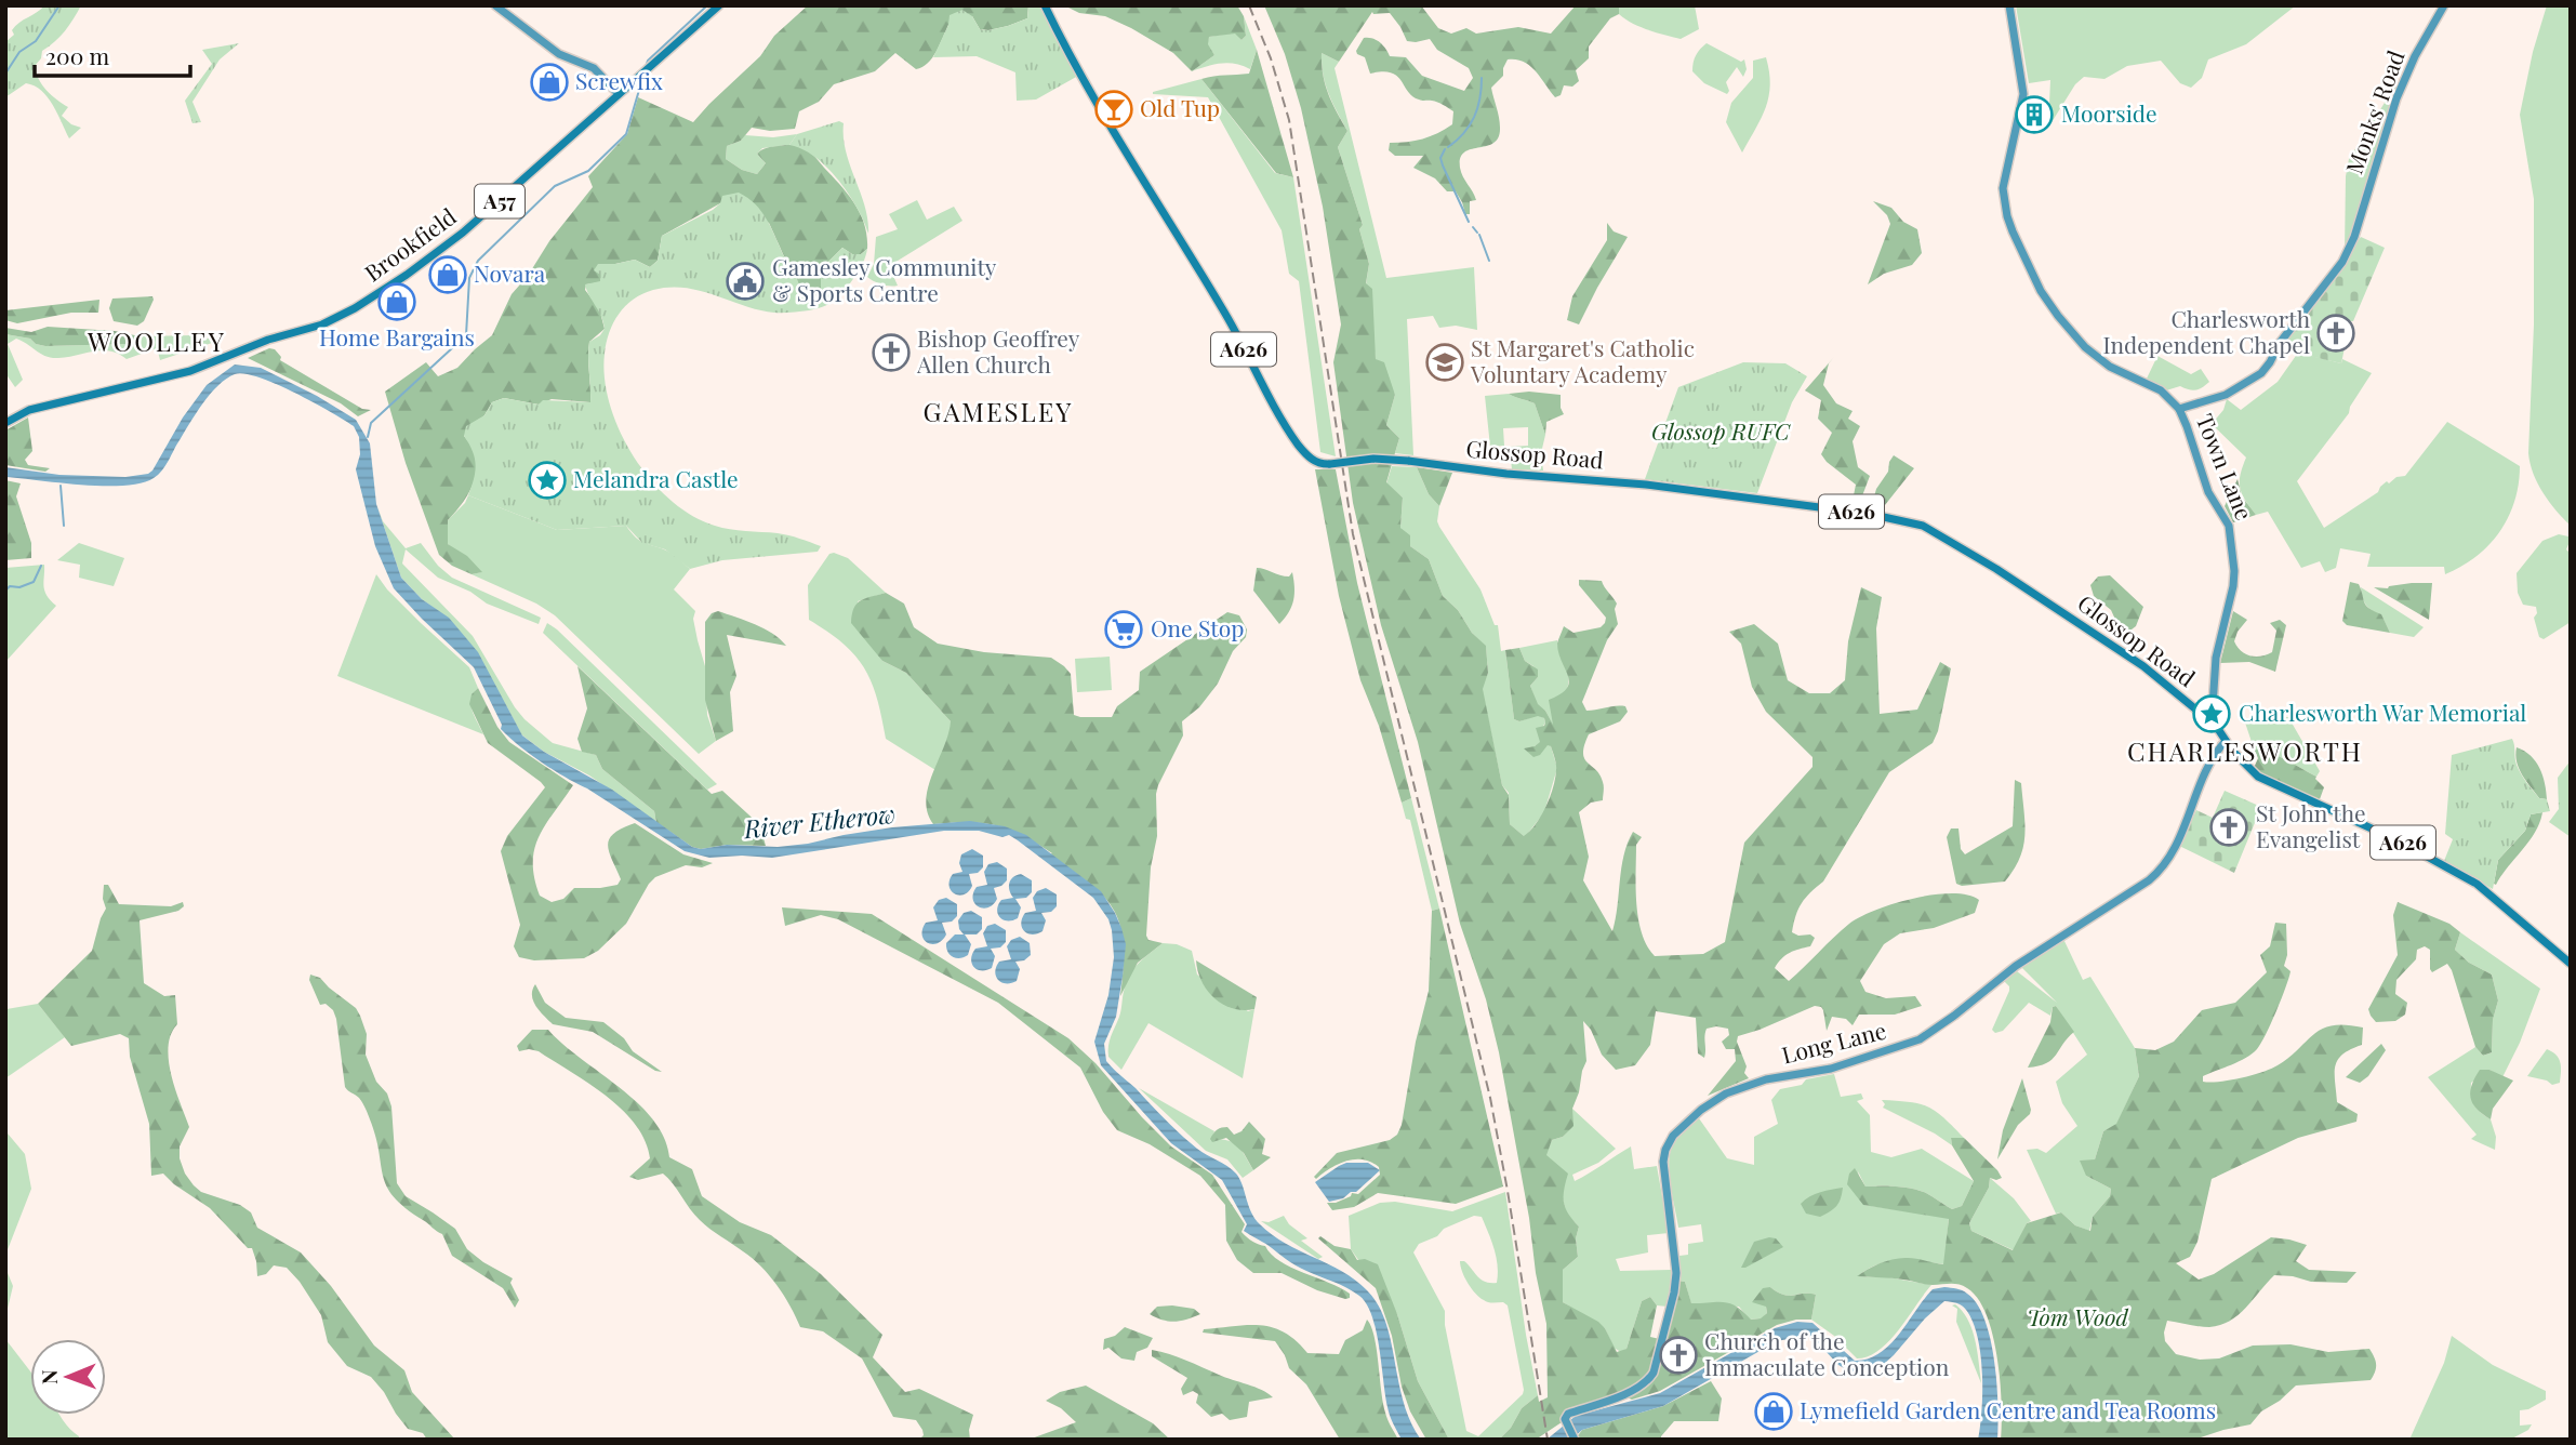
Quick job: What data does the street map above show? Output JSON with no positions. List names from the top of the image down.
{
  "streets": {
    "main road": [
      "A57",
      "Brookfield",
      "A626",
      "Glossop Road"
    ],
    "street": ["Monks' Road", "Town Lane", "Long Lane"]
  },
  "crossings": [
    ["Monks' Road", "Town Lane"],
    ["A626", "Glossop Road"],
    ["A626", "Long Lane"],
    ["Glossop Road", "Town Lane"],
    ["Glossop Road", "Long Lane"]
  ],
  "districts": ["WOOLLEY", "GAMESLEY", "CHARLESWORTH"],
  "water": ["River Etherow"],
  "parks": ["Glossop RUFC", "Tom Wood"],
  "places": {
    "shop": [
      "Screwfix",
      "Novara",
      "Home Bargains",
      "Lymefield Garden Centre and Tea Rooms"
    ],
    "bar": ["Old Tup"],
    "building": ["Moorside"],
    "public building": ["Gamesley Community & Sports Centre"],
    "church": [
      "Charlesworth Independent Chapel",
      "Bishop Geoffrey Allen Church",
      "St John the Evangelist",
      "Church of the Immaculate Conception"
    ],
    "school or university": ["St Margaret's Catholic Voluntary Academy"],
    "place": ["Melandra Castle", "Charlesworth War Memorial"],
    "supermarket": ["One Stop"]
  },
  "scale_bar": "200 m",
  "north": "left"
}
